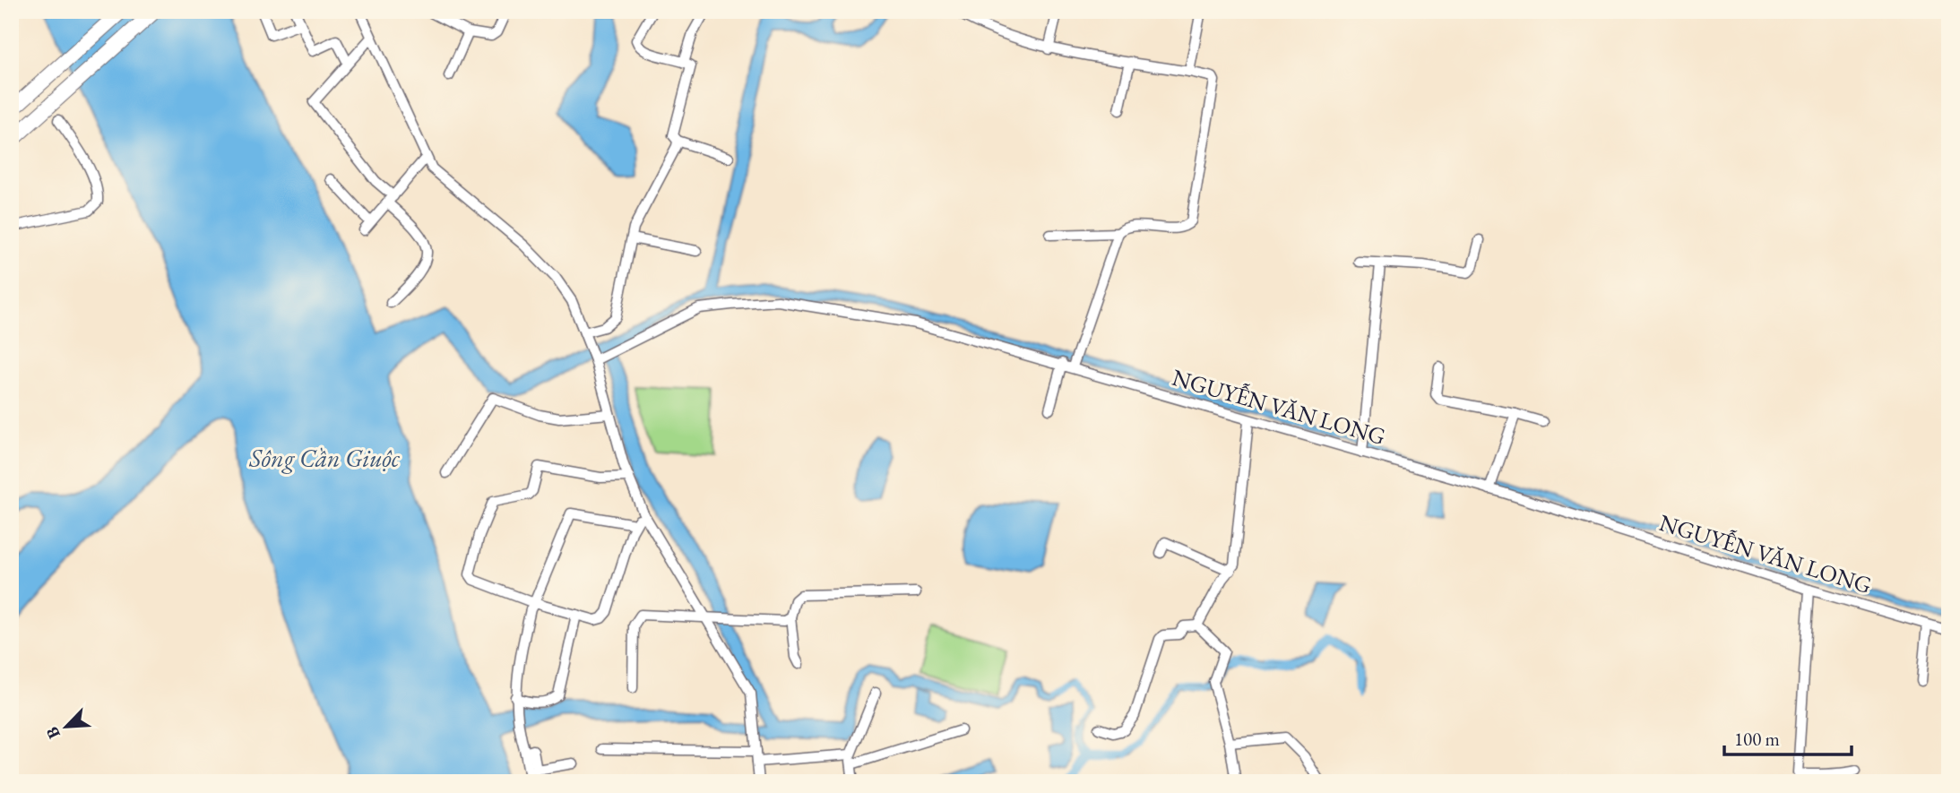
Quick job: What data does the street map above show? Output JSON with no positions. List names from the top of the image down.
{
  "streets": {
    "street": ["NGUYỄN VĂN LONG"]
  },
  "water": ["Sông Cần Giuộc"],
  "scale_bar": "100 m",
  "north": "bottom left"
}
